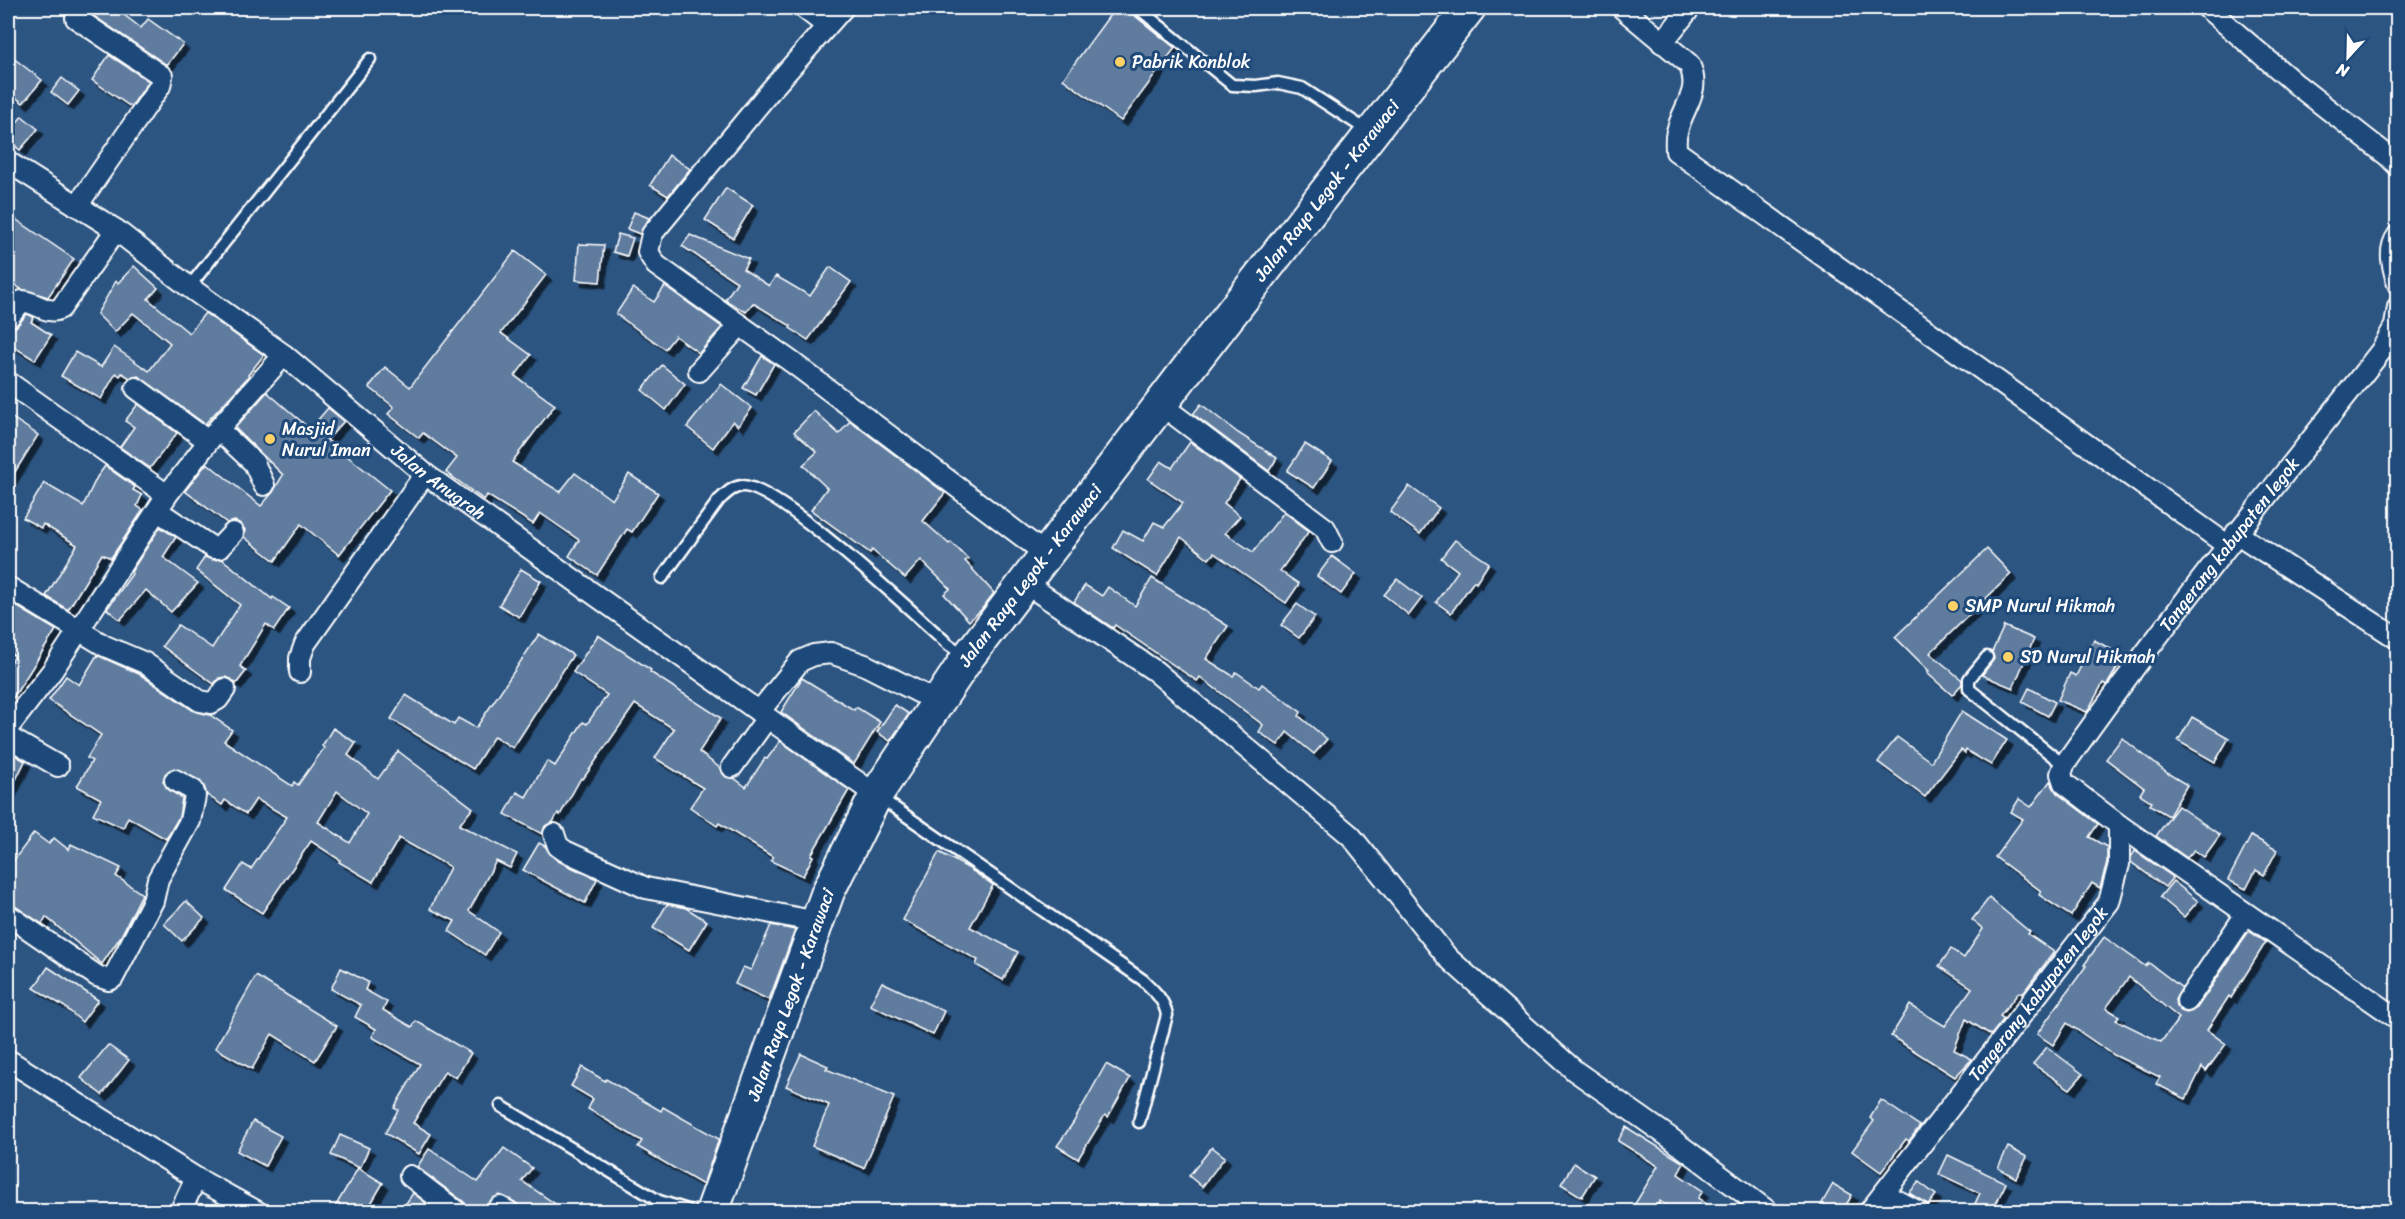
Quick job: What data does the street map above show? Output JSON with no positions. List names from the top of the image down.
{
  "streets": {
    "main road": ["Jalan Raya Legok - Karawaci"],
    "street": ["Jalan Anugrah", "Tangerang kabupaten legok"]
  },
  "crossings": [
    ["Jalan Raya Legok - Karawaci", "Jalan Anugrah"]
  ],
  "places": [
    "Pabrik Konblok",
    "Masjid Nurul Iman",
    "SMP Nurul Hikmah",
    "SD Nurul Hikmah"
  ],
  "north": "bottom"
}
